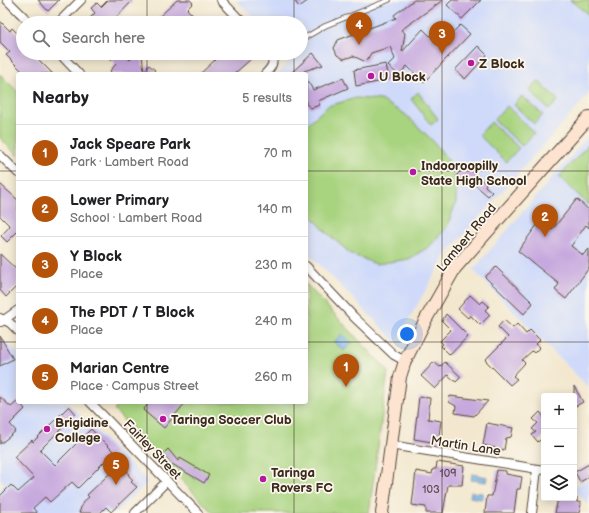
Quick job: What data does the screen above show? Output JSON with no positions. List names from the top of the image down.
{
  "streets": {
    "main road": ["Lambert Road"],
    "street": ["Martin Lane", "Fairley Street"]
  },
  "crossings": [
    ["Lambert Road", "Martin Lane"]
  ],
  "places": [
    "Z Block",
    "U Block",
    "Indooroopilly State High School",
    "Taringa Soccer Club",
    "Brigidine College",
    "Taringa Rovers FC"
  ],
  "house_numbers": ["109", "103"],
  "page": {
    "pins": [
      "4",
      "3",
      "2",
      "1",
      "5"
    ],
    "search": "Search here",
    "heading": ["Nearby", "5 results"],
    "list": [
      {
        "mark": "1",
        "name": "Jack Speare Park",
        "note": "Park · Lambert Road",
        "value": "70 m"
      },
      {
        "mark": "2",
        "name": "Lower Primary",
        "note": "School · Lambert Road",
        "value": "140 m"
      },
      {
        "mark": "3",
        "name": "Y Block",
        "note": "Place",
        "value": "230 m"
      },
      {
        "mark": "4",
        "name": "The PDT / T Block",
        "note": "Place",
        "value": "240 m"
      },
      {
        "mark": "5",
        "name": "Marian Centre",
        "note": "Place · Campus Street",
        "value": "260 m"
      }
    ],
    "map_buttons": ["+", "−"]
  }
}
